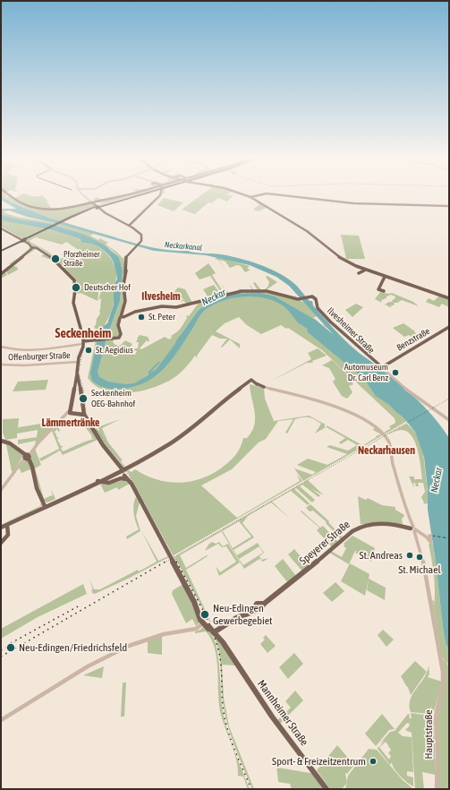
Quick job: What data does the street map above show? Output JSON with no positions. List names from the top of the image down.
{
  "streets": {
    "main road": [
      "Ilvesheimer Straße",
      "Benzstraße",
      "Speyerer Straße",
      "Mannheimer Straße"
    ],
    "street": ["Offenburger Straße", "Hauptstraße"]
  },
  "crossings": [
    ["Ilvesheimer Straße", "Benzstraße"],
    ["Speyerer Straße", "Mannheimer Straße"],
    ["Speyerer Straße", "Hauptstraße"]
  ],
  "districts": [
    "Ilvesheim",
    "Seckenheim",
    "Lämmertränke",
    "Neckarhausen"
  ],
  "water": ["Neckarkanal", "Neckar"],
  "places": [
    "Pforzheimer Straße",
    "Deutscher Hof",
    "St. Peter",
    "St. Aegidius",
    "Automuseum Dr. Carl Benz",
    "Seckenheim OEG-Bahnhof",
    "St. Andreas",
    "St. Michael",
    "Neu-Edingen Gewerbegebiet",
    "Neu-Edingen/Friedrichsfeld",
    "Sport- & Freizeitzentrum"
  ]
}
